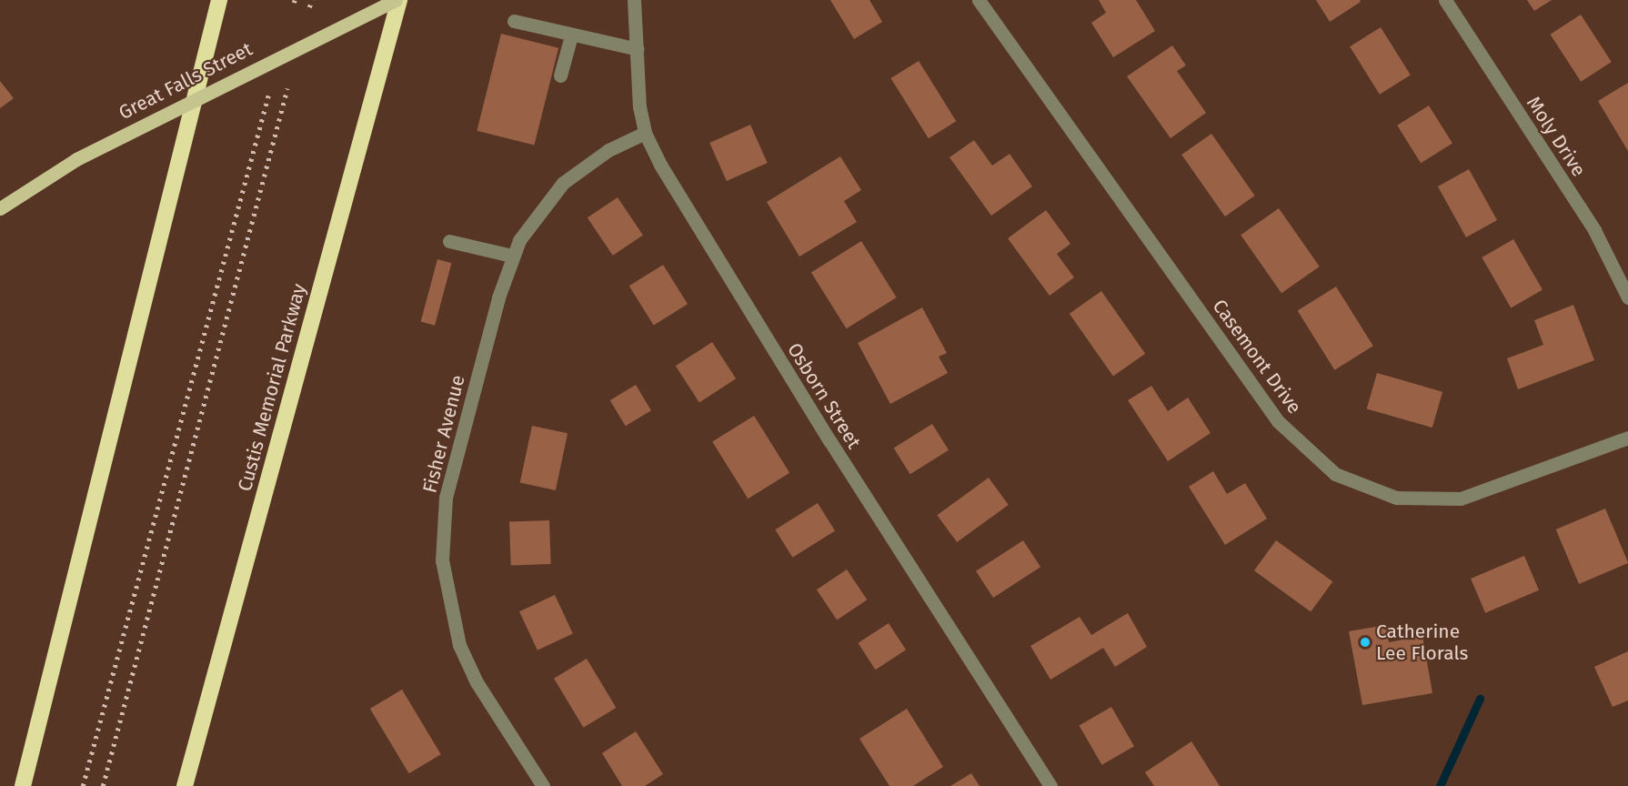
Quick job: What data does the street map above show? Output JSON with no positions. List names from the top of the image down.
{
  "streets": {
    "highway": ["Custis Memorial Parkway"],
    "main road": ["Great Falls Street"],
    "street": [
      "Moly Drive",
      "Casemont Drive",
      "Osborn Street",
      "Fisher Avenue"
    ]
  },
  "crossings": [
    ["Great Falls Street", "Custis Memorial Parkway"],
    ["Osborn Street", "Fisher Avenue"]
  ],
  "places": ["Catherine Lee Florals"]
}
